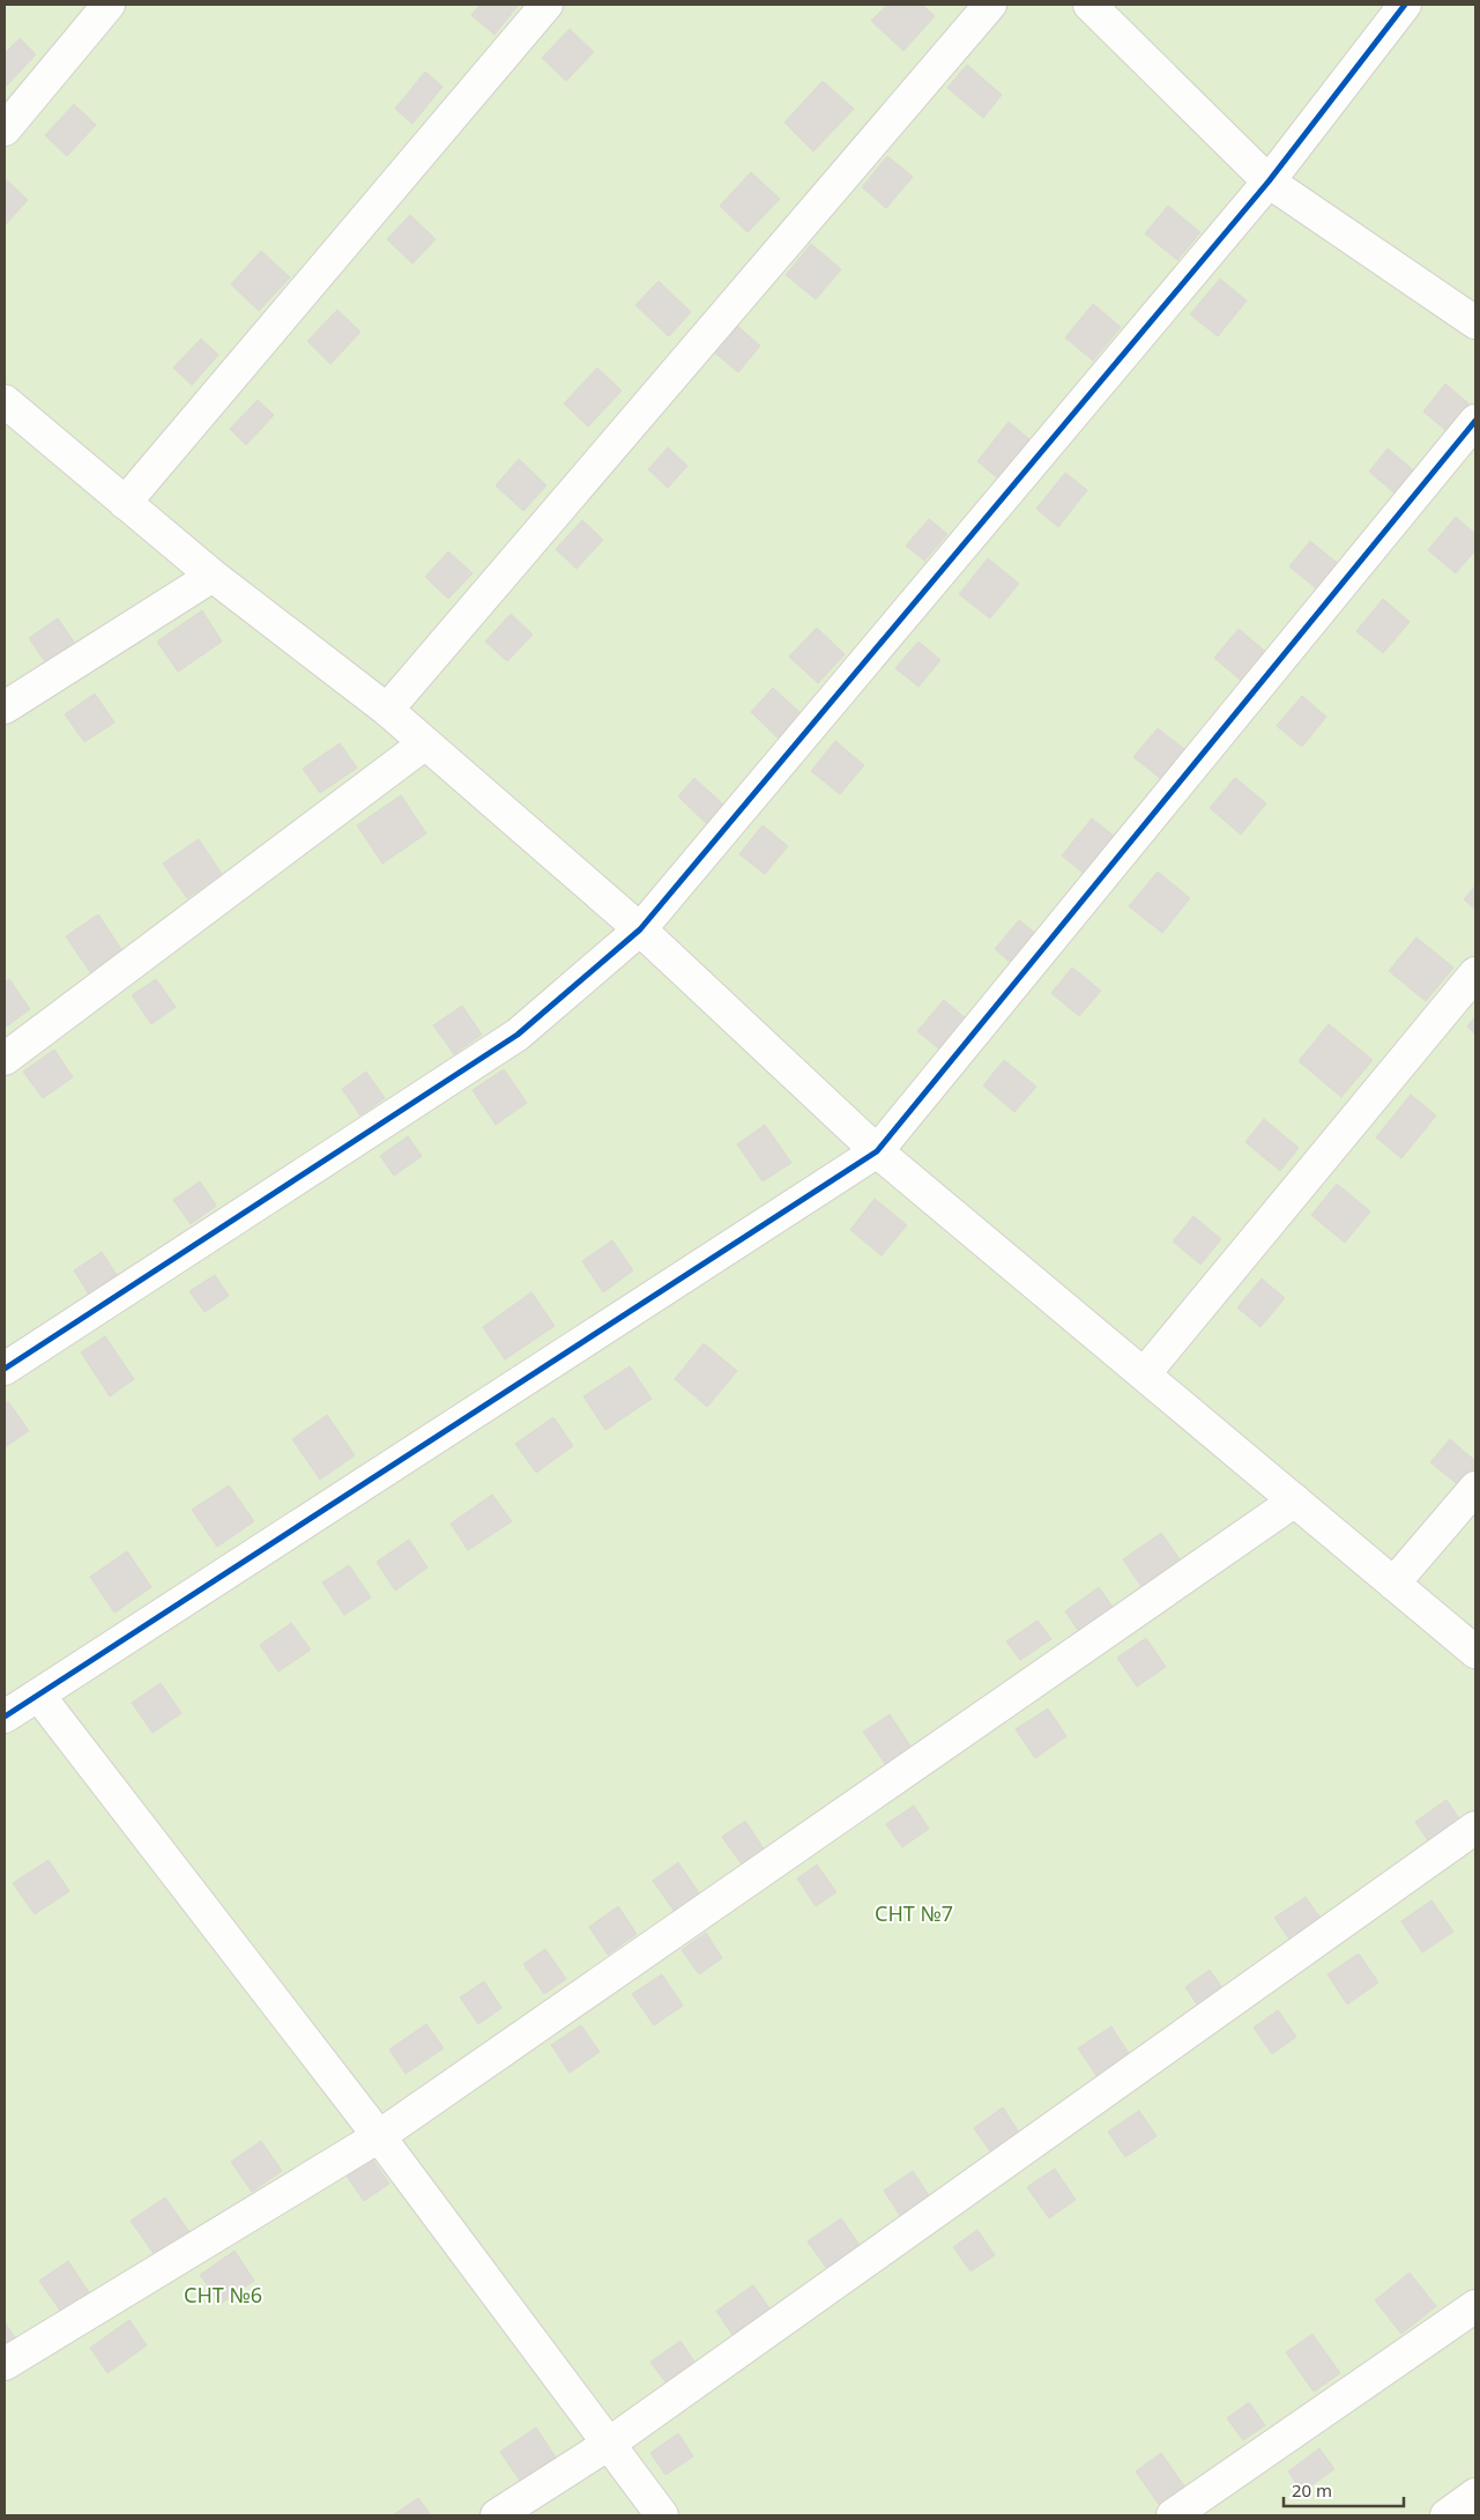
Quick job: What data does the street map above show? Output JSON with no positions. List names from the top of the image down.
{
  "parks": ["СНТ №7", "СНТ №6"],
  "scale_bar": "20 m"
}
